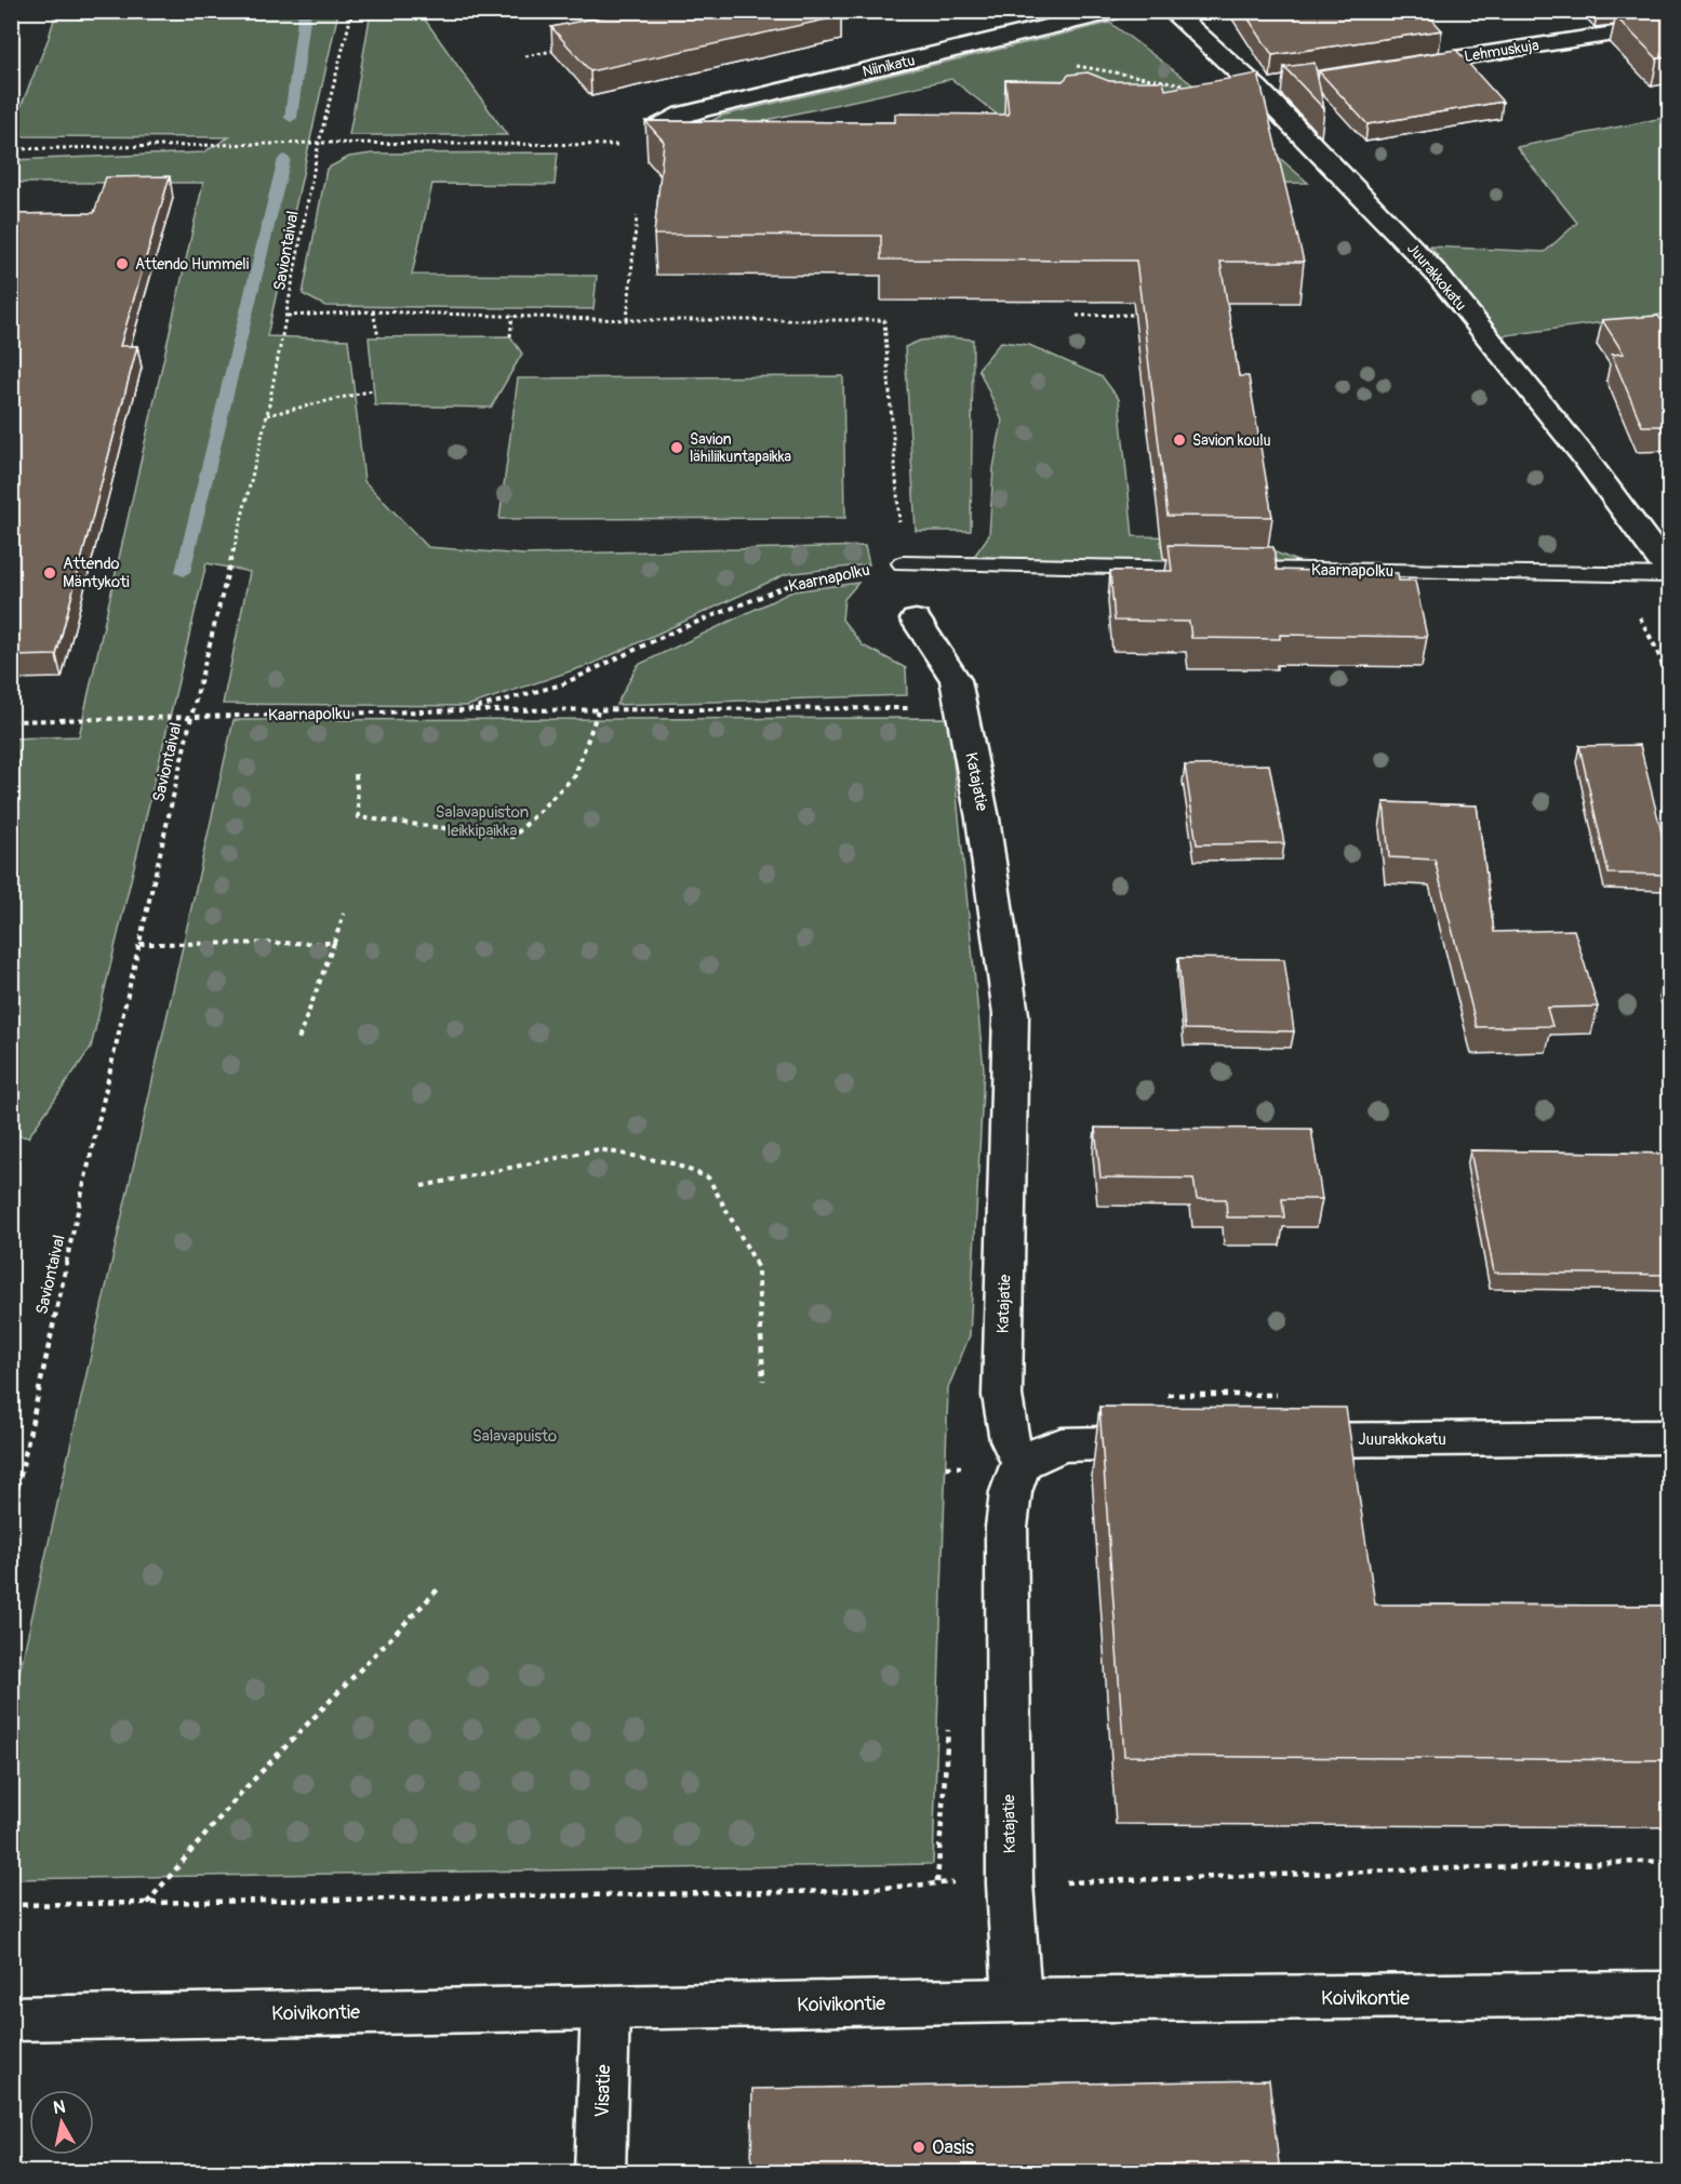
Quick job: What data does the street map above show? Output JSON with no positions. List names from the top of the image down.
{
  "streets": {
    "street": [
      "Lehmuskuja",
      "Niinikatu",
      "Juurakkokatu",
      "Katajatie",
      "Koivikontie",
      "Visatie"
    ],
    "lane": ["Kaarnapolku"],
    "path": ["Saviontaival"]
  },
  "crossings": [
    ["Saviontaival", "Kaarnapolku"],
    ["Juurakkokatu", "Kaarnapolku"],
    ["Katajatie", "Koivikontie"],
    ["Koivikontie", "Visatie"]
  ],
  "parks": ["Salavapuiston leikkipaikka", "Salavapuisto"],
  "places": [
    "Attendo Hummeli",
    "Savion koulu",
    "Savion lähiliikuntapaikka",
    "Attendo Mäntykoti",
    "Oasis"
  ],
  "north": "top"
}
